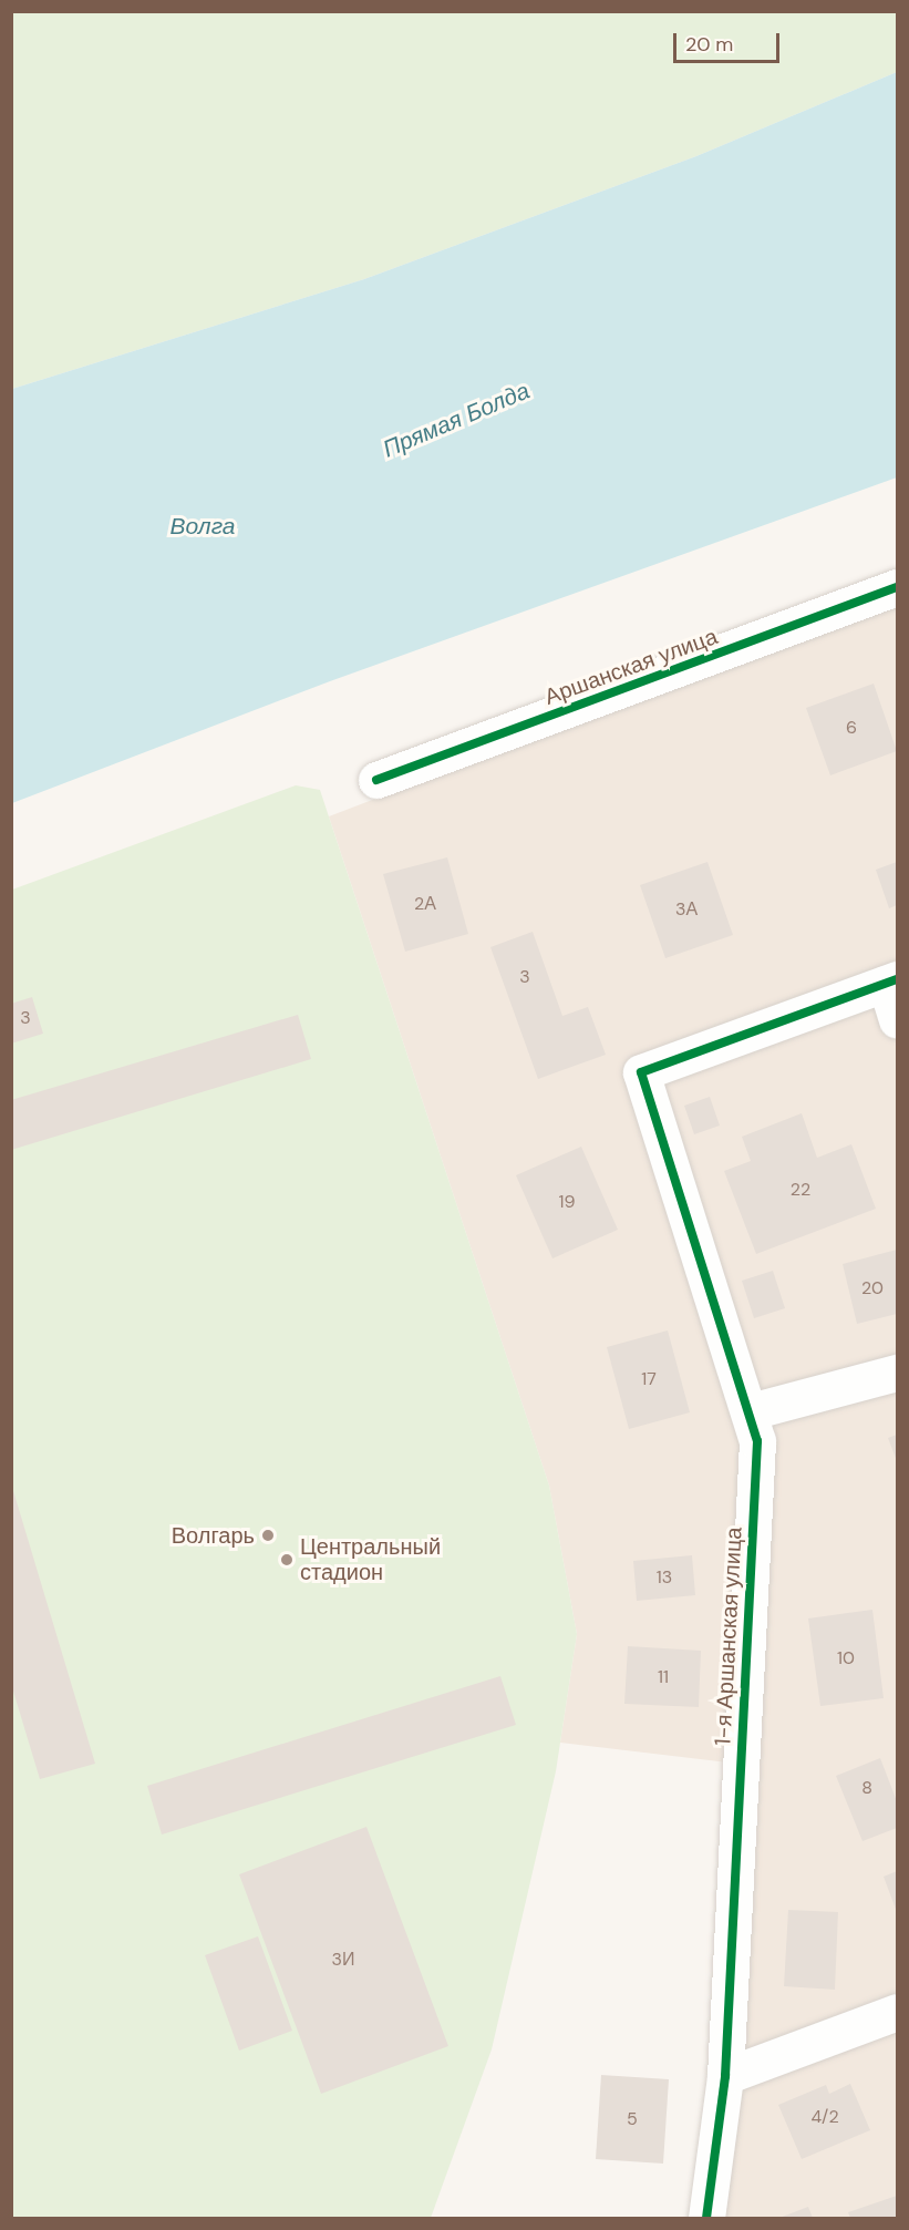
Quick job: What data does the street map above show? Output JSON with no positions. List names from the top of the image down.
{
  "streets": {
    "street": ["Аршанская улица", "1-я Аршанская улица"]
  },
  "water": ["Прямая Болда", "Волга"],
  "places": ["Волгарь", "Центральный стадион"],
  "house_numbers": [
    "6",
    "2А",
    "3А",
    "3",
    "3",
    "22",
    "19",
    "20",
    "17",
    "13",
    "10",
    "11",
    "8",
    "3И",
    "4/2",
    "5"
  ],
  "scale_bar": "20 m"
}
